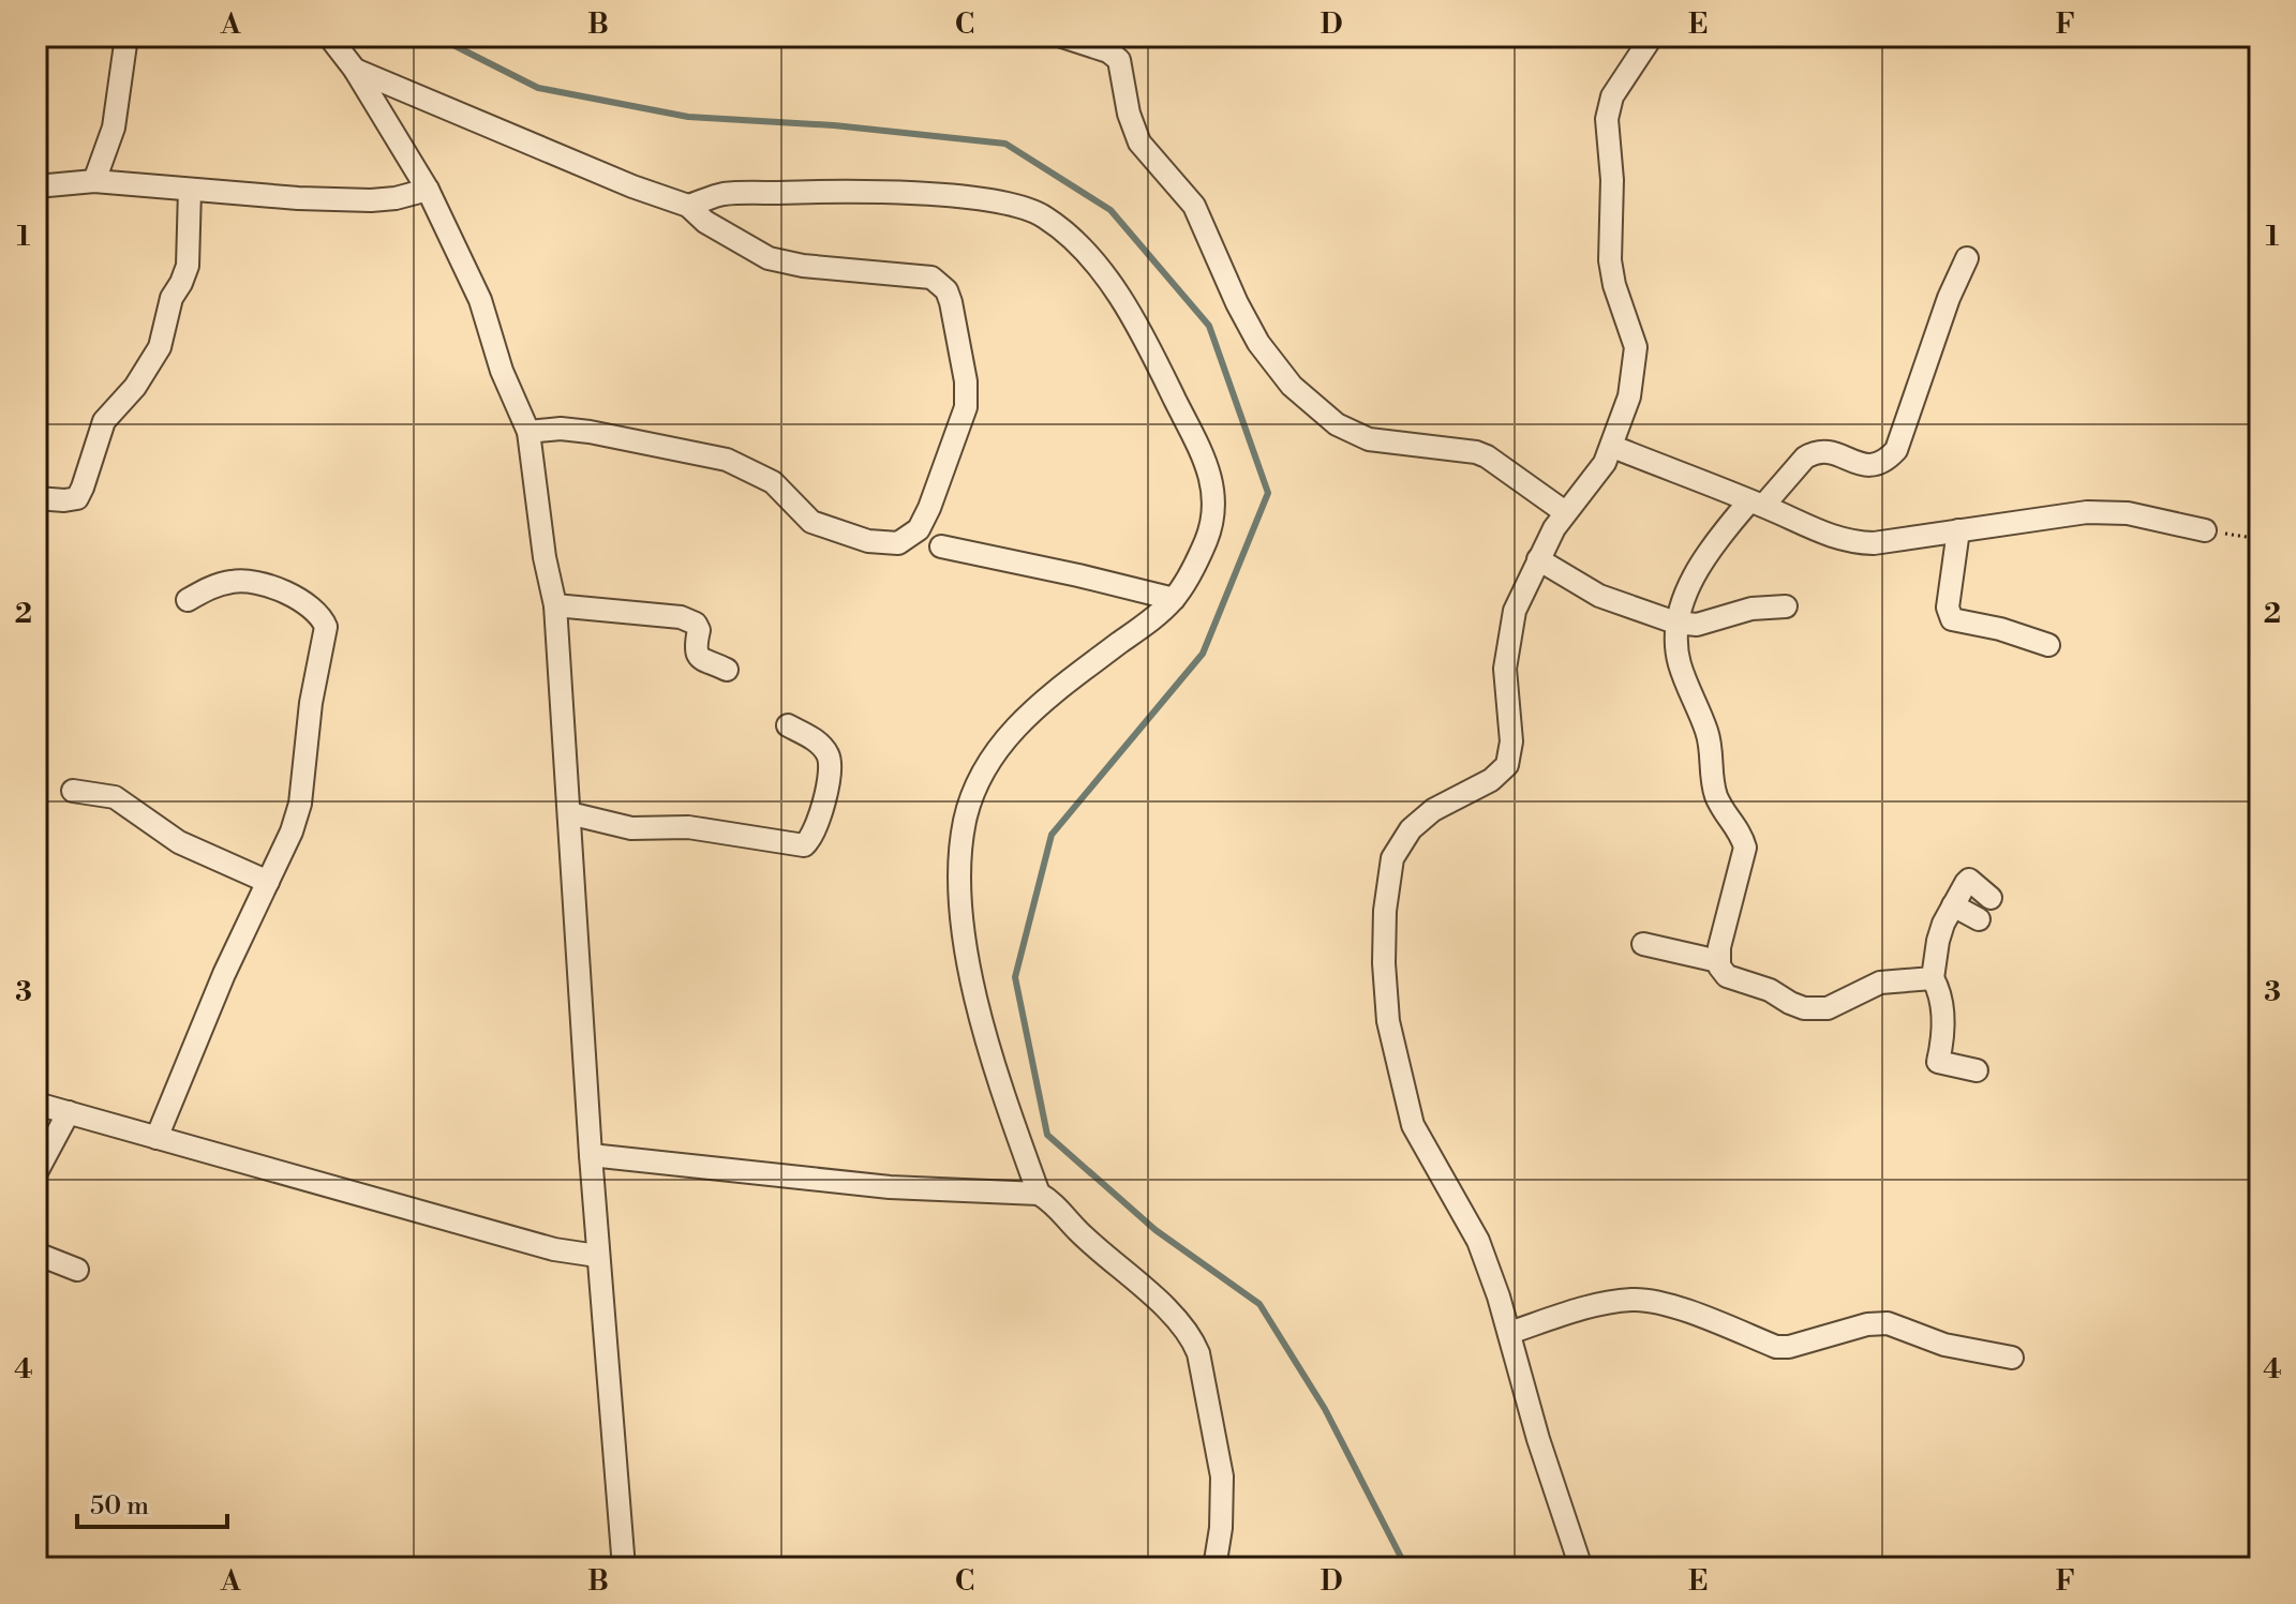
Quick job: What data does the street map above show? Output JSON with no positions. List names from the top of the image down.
{
  "scale_bar": "50 m",
  "grid": {
    "columns": [
      "A",
      "B",
      "C",
      "D",
      "E",
      "F"
    ],
    "rows": [
      "1",
      "2",
      "3",
      "4"
    ]
  }
}
